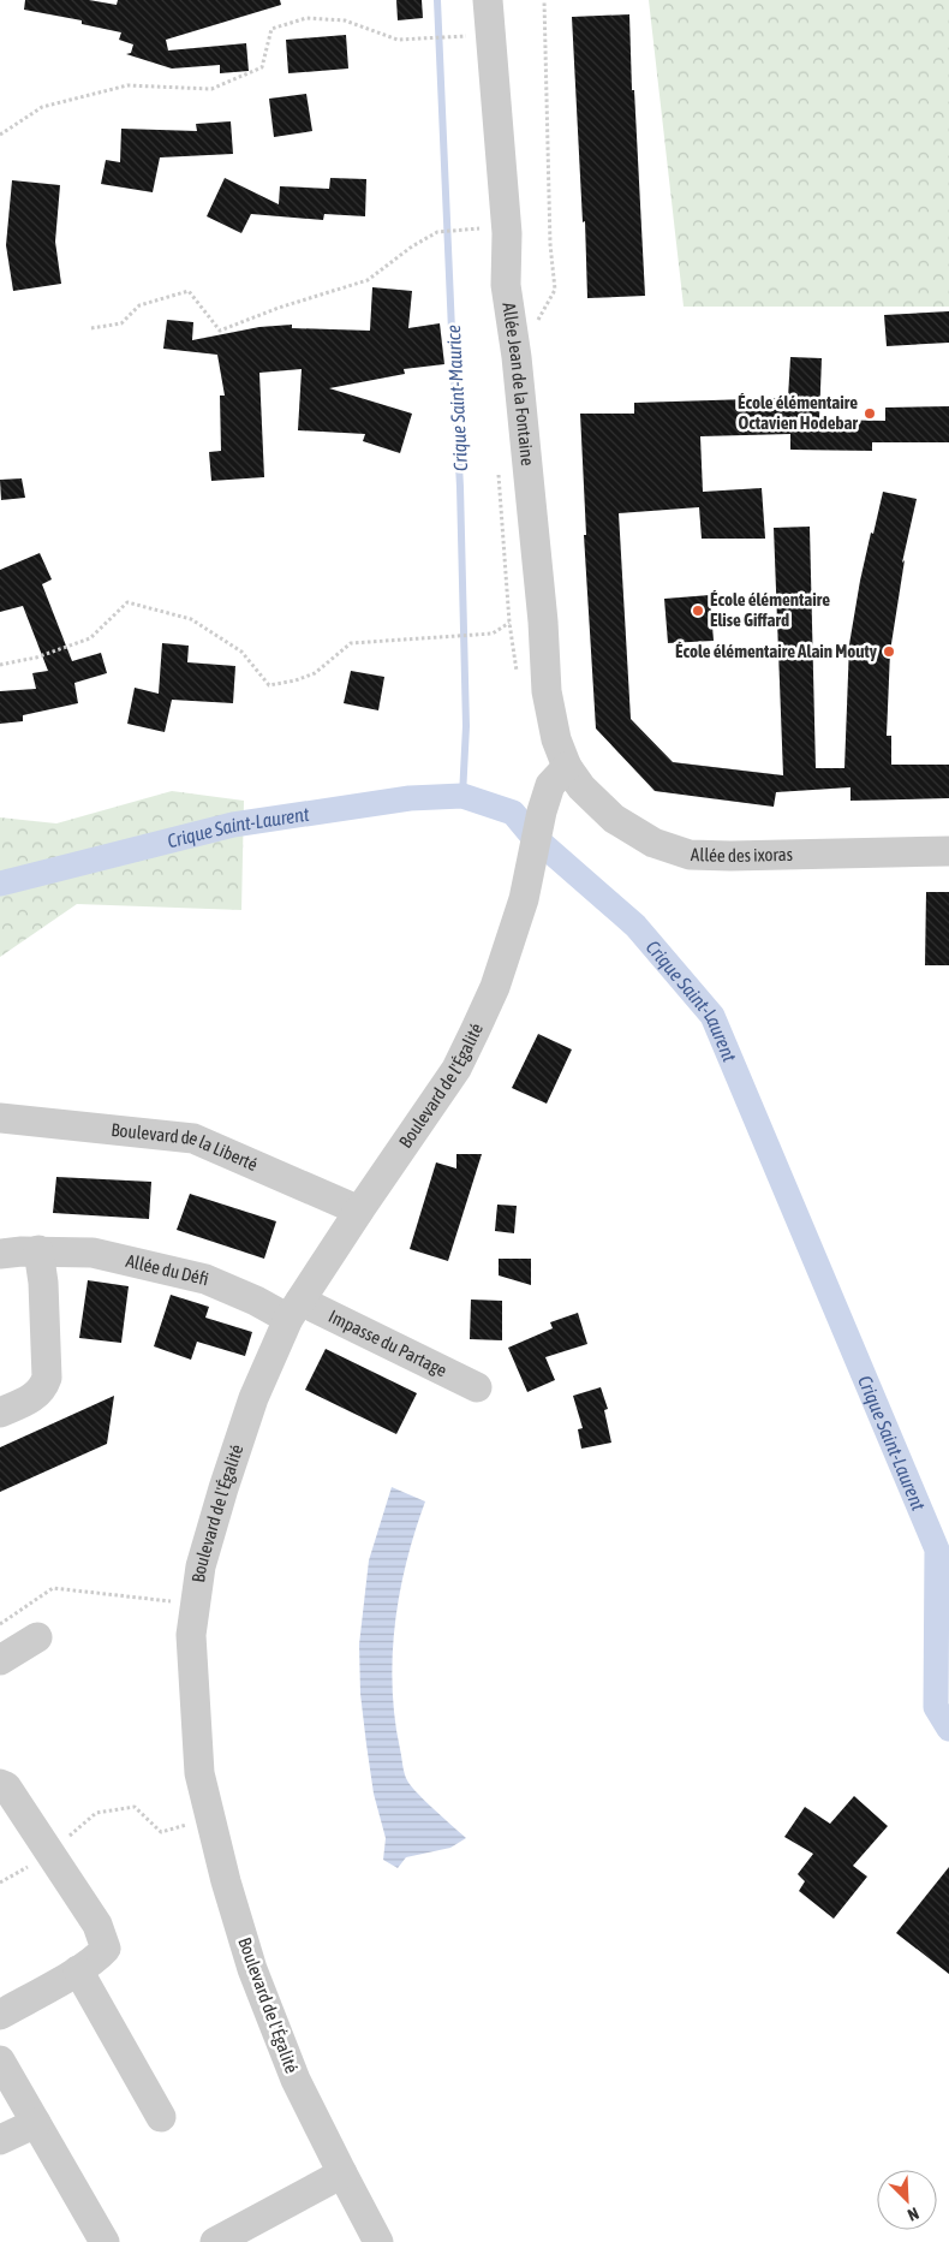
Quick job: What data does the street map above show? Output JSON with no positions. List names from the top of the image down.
{
  "streets": {
    "street": [
      "Allée Jean de la Fontaine",
      "Allée des ixoras",
      "Boulevard de l'Égalité",
      "Boulevard de la Liberté",
      "Allée du Défi",
      "Impasse du Partage"
    ]
  },
  "crossings": [
    ["Allée Jean de la Fontaine", "Allée des ixoras"],
    ["Allée Jean de la Fontaine", "Boulevard de l'Égalité"],
    ["Allée des ixoras", "Boulevard de l'Égalité"],
    ["Boulevard de l'Égalité", "Boulevard de la Liberté"],
    ["Boulevard de l'Égalité", "Allée du Défi"],
    ["Boulevard de l'Égalité", "Impasse du Partage"],
    ["Allée du Défi", "Impasse du Partage"]
  ],
  "water": ["Crique Saint-Maurice", "Crique Saint-Laurent"],
  "places": ["École élémentaire Octavien Hodebar", "École élémentaire Elise Giffard", "École élémentaire Alain Mouty"],
  "north": "bottom right"
}
